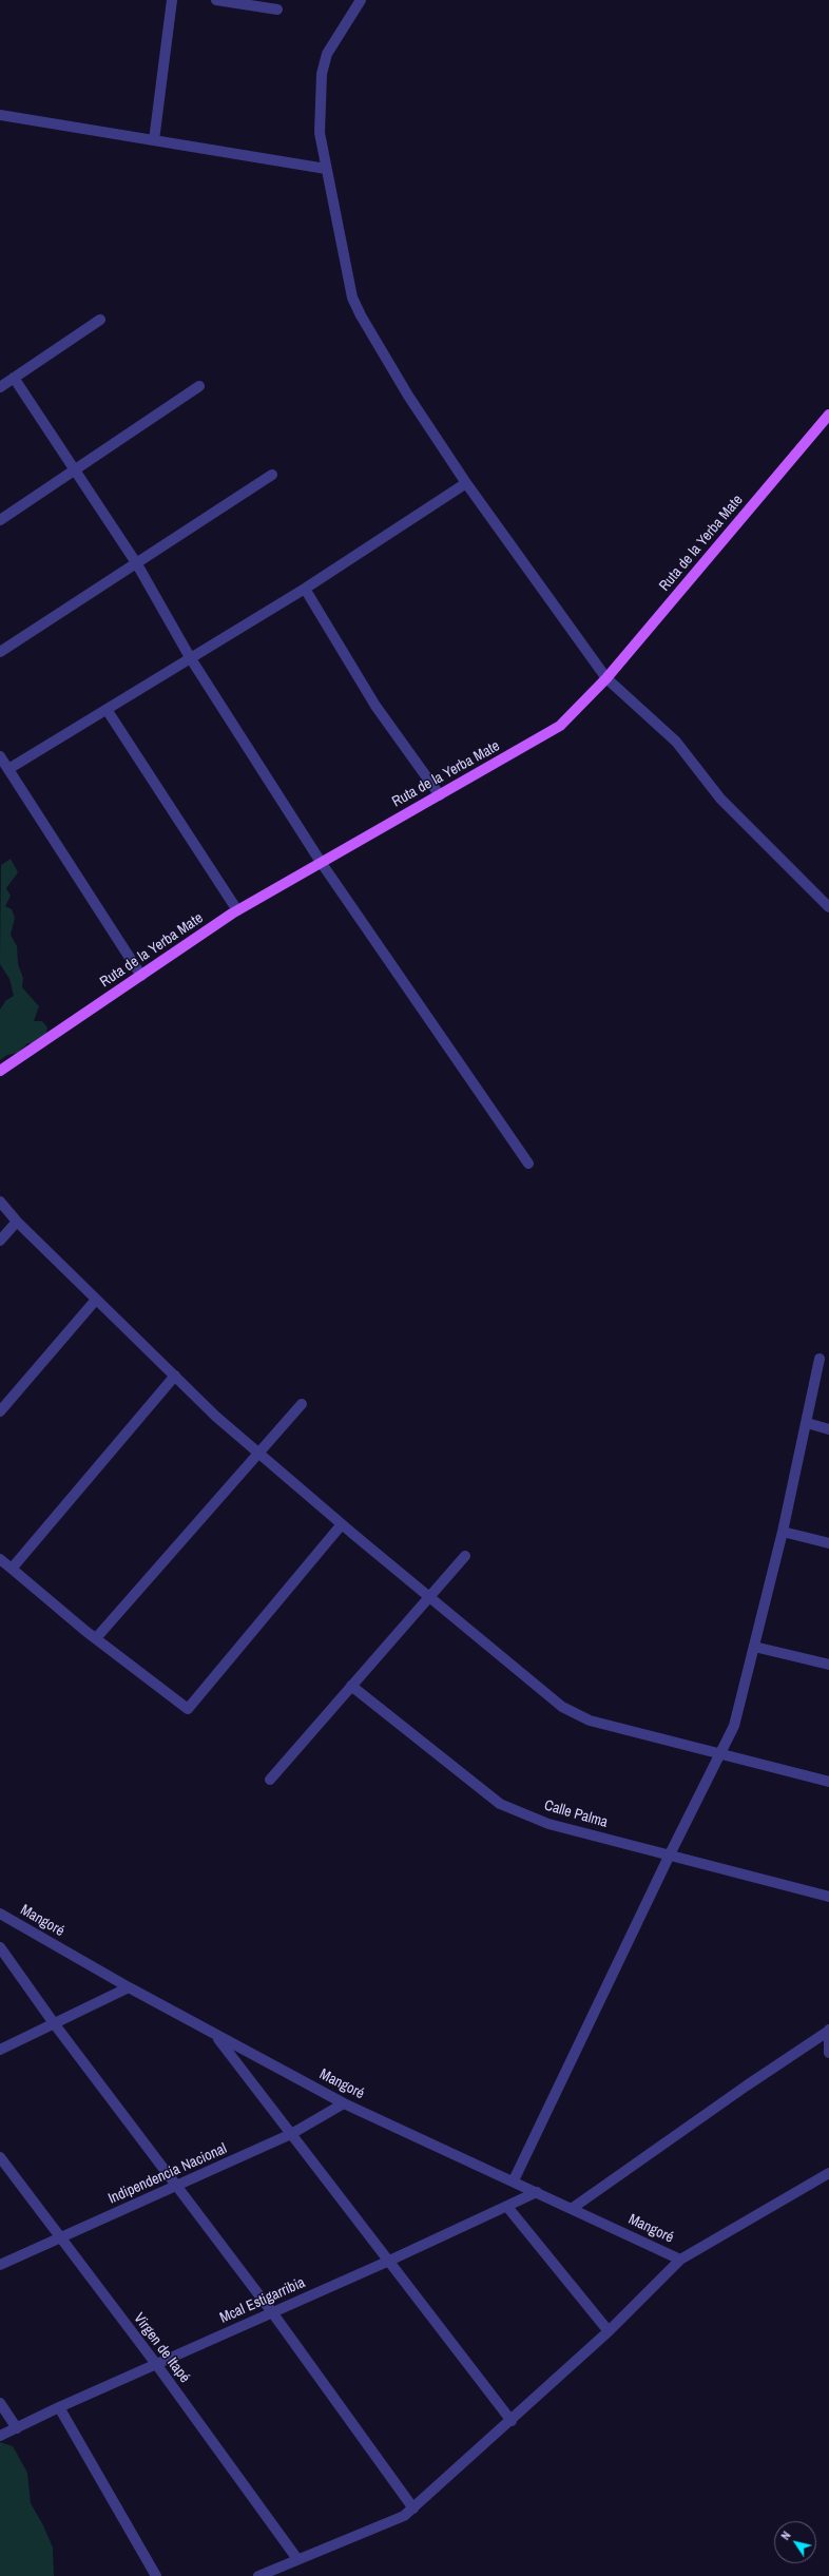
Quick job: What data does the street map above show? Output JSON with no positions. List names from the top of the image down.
{
  "streets": {
    "main road": ["Ruta de la Yerba Mate"],
    "street": [
      "Calle Palma",
      "Mangoré",
      "Indipendencia Nacional",
      "Mcal Estigarribia",
      "Virgen de Itapé"
    ]
  },
  "crossings": [
    ["Mangoré", "Indipendencia Nacional"],
    ["Mangoré", "Mcal Estigarribia"],
    ["Indipendencia Nacional", "Virgen de Itapé"],
    ["Mcal Estigarribia", "Virgen de Itapé"]
  ],
  "north": "top left"
}
